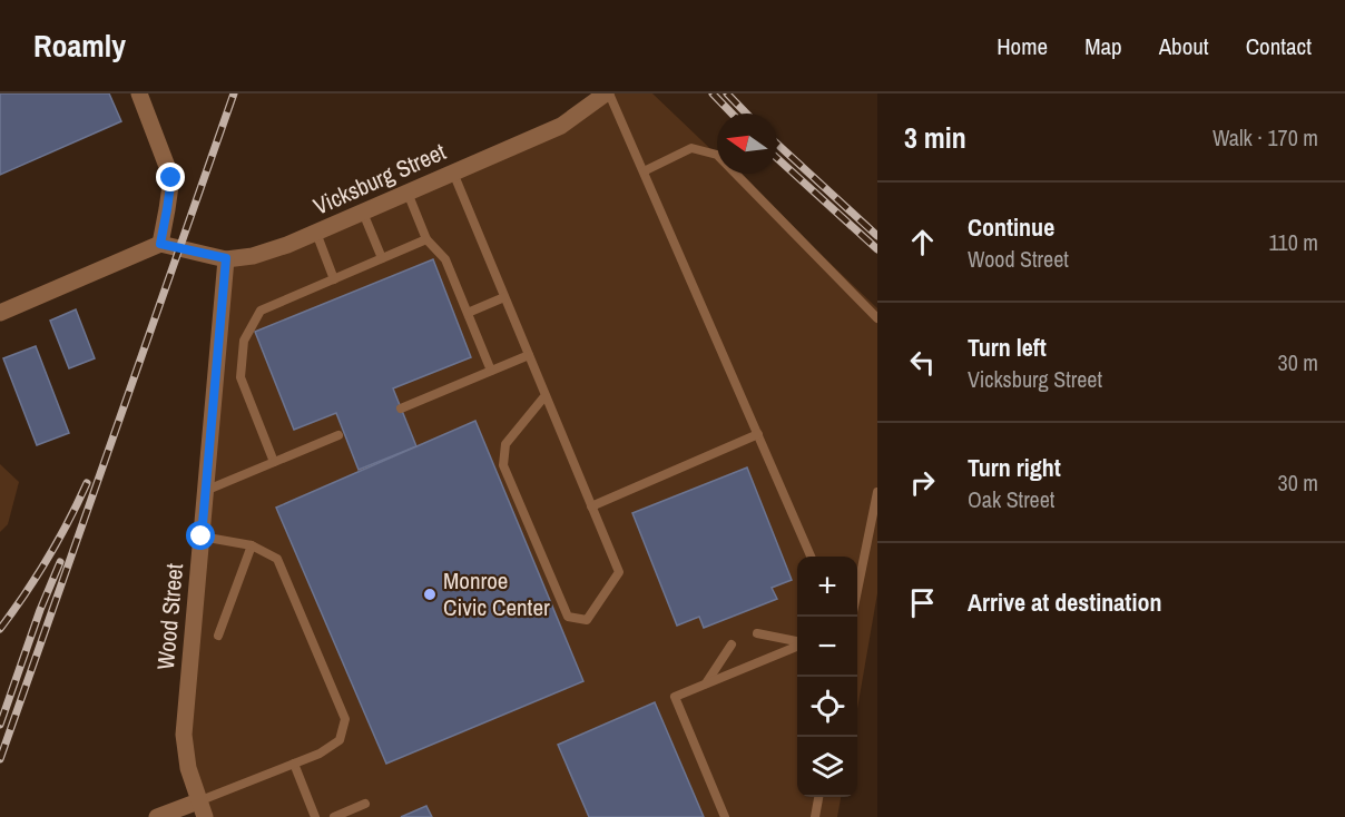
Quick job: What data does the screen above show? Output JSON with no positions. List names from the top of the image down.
{
  "streets": {
    "street": ["Vicksburg Street", "Wood Street"]
  },
  "crossings": [
    ["Vicksburg Street", "Wood Street"]
  ],
  "places": ["Monroe Civic Center"],
  "north": "left",
  "page": {
    "header": "Roamly",
    "nav": [
      "Home",
      "Map",
      "About",
      "Contact"
    ],
    "heading": ["3 min", "Walk · 170 m"],
    "list": [
      ["Continue", "Wood Street", "110 m"],
      ["Turn left", "Vicksburg Street", "30 m"],
      ["Turn right", "Oak Street", "30 m"],
      "Arrive at destination"
    ],
    "map_buttons": ["+", "−"]
  }
}
